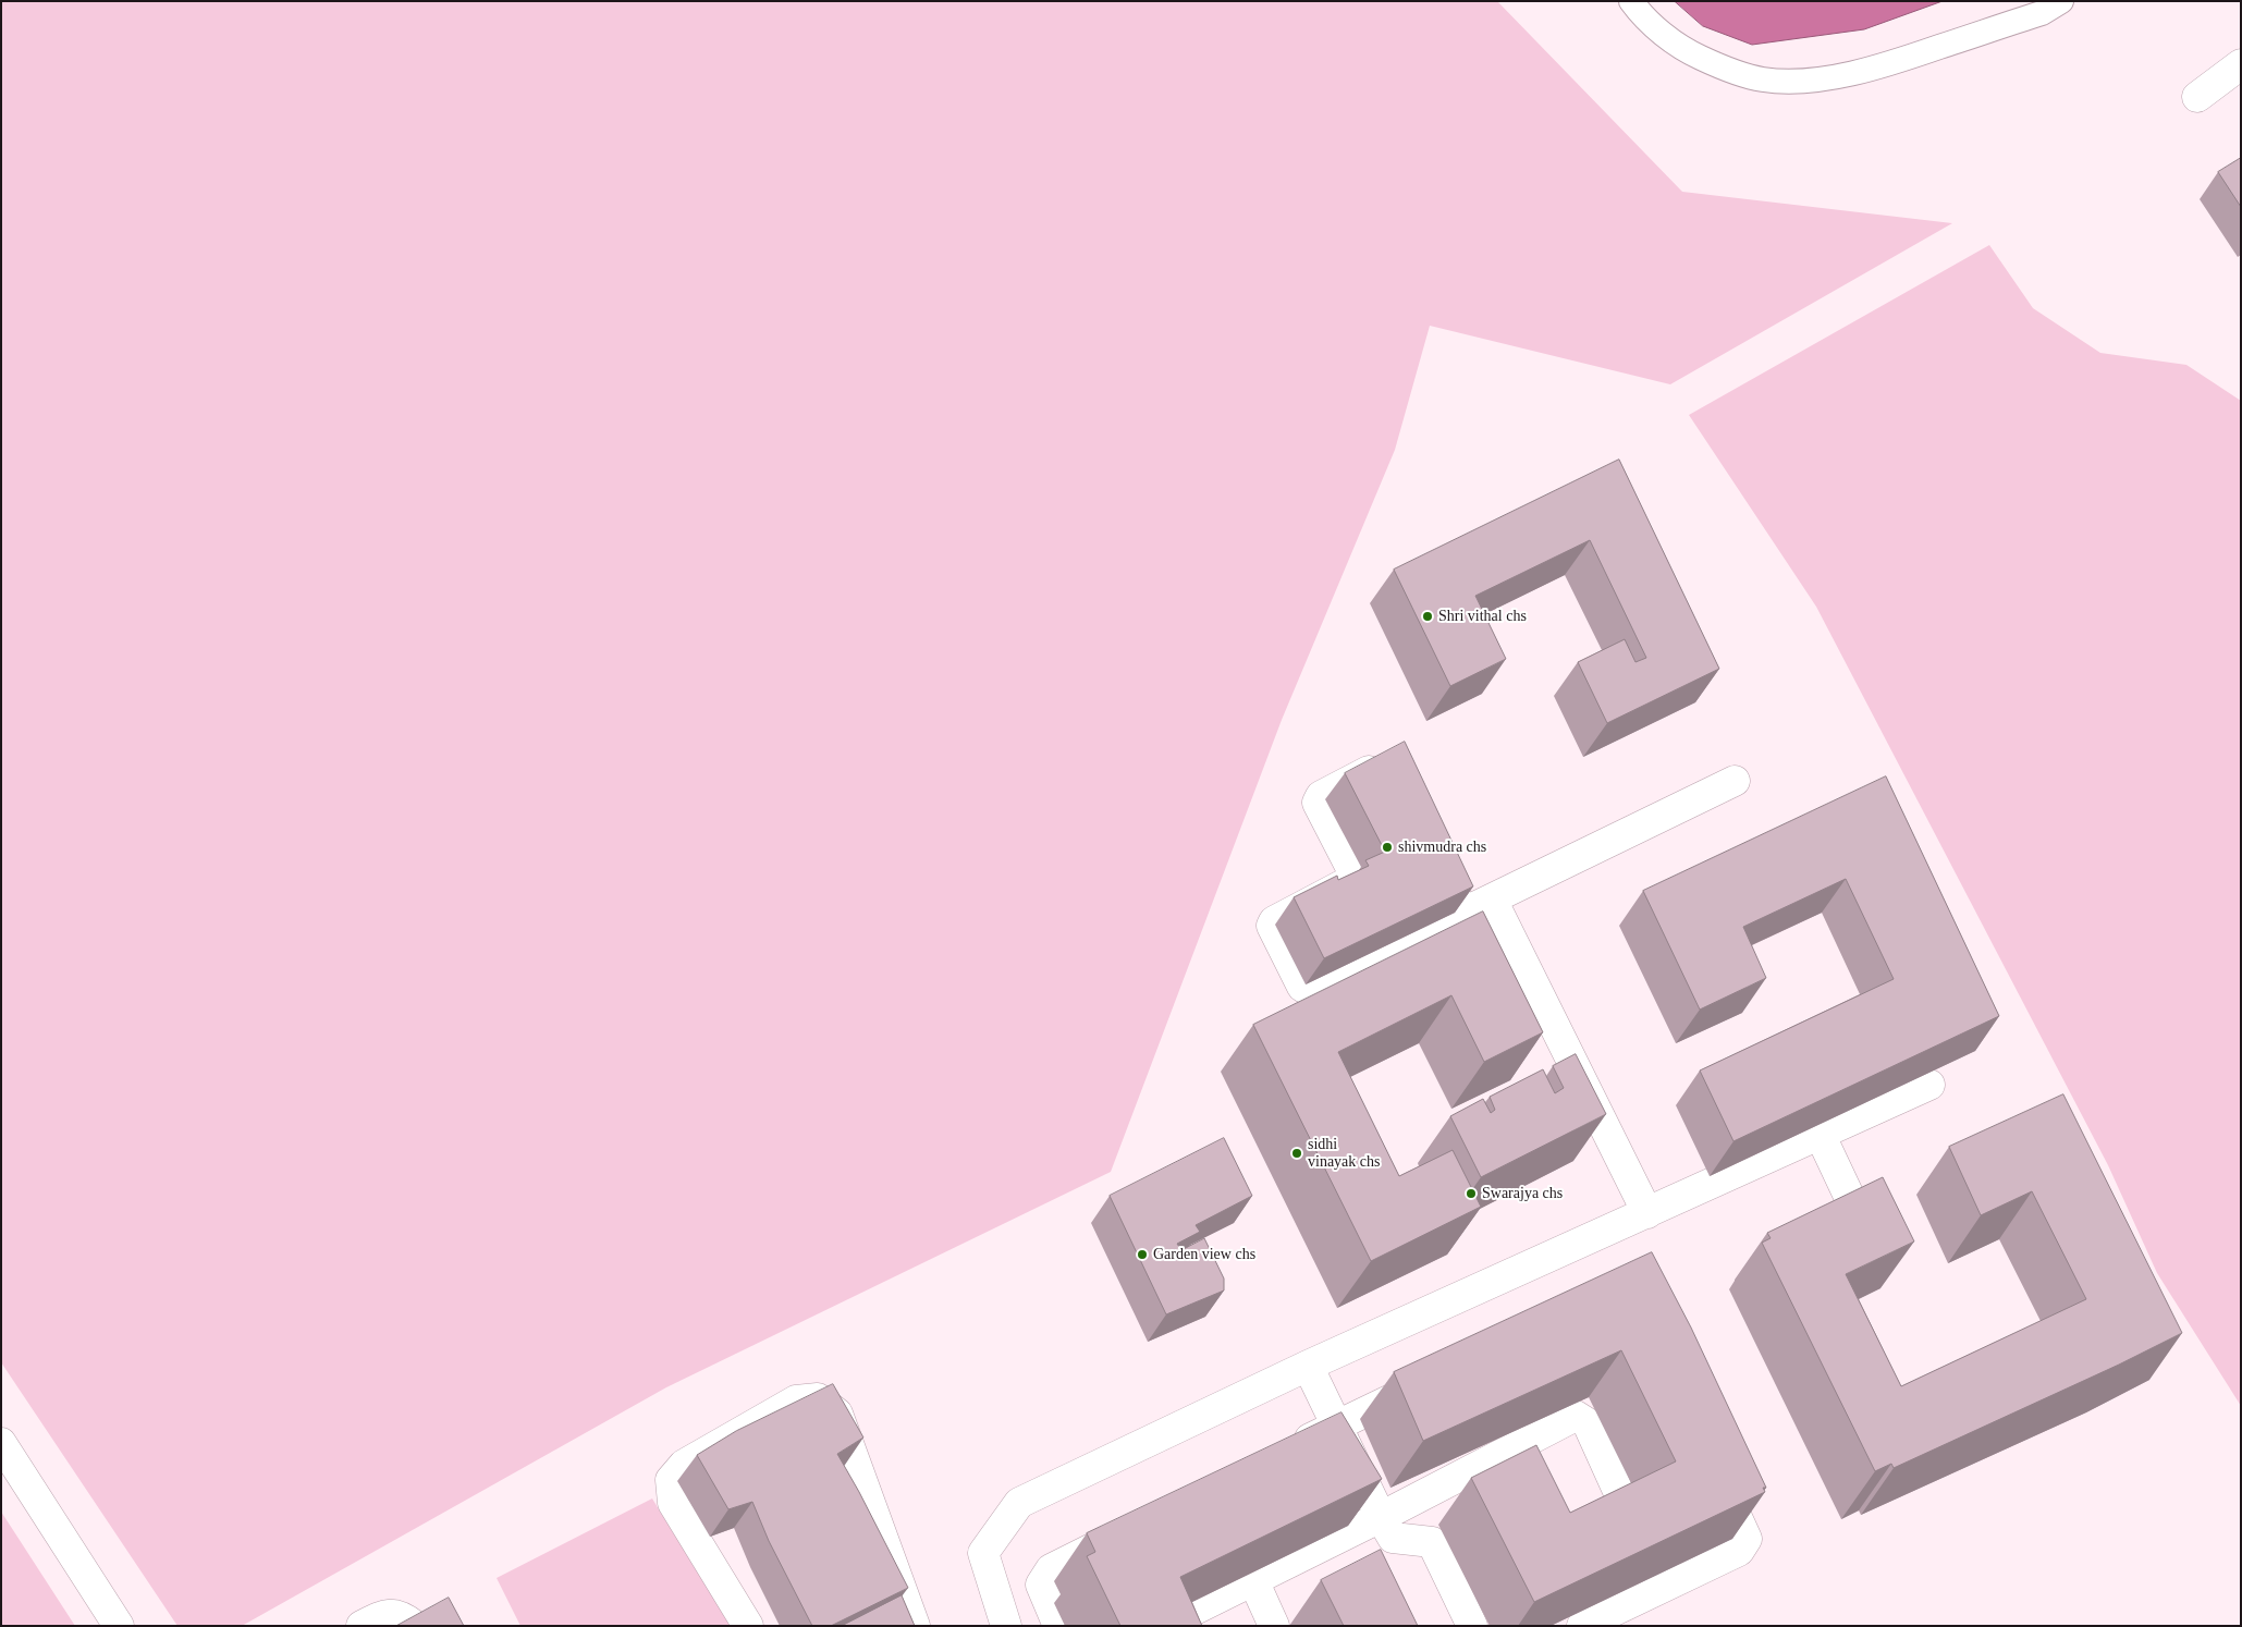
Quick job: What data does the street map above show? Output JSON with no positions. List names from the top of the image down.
{
  "places": [
    "Shri vithal chs",
    "shivmudra chs",
    "sidhi vinayak chs",
    "Swarajya chs",
    "Garden view chs"
  ]
}
